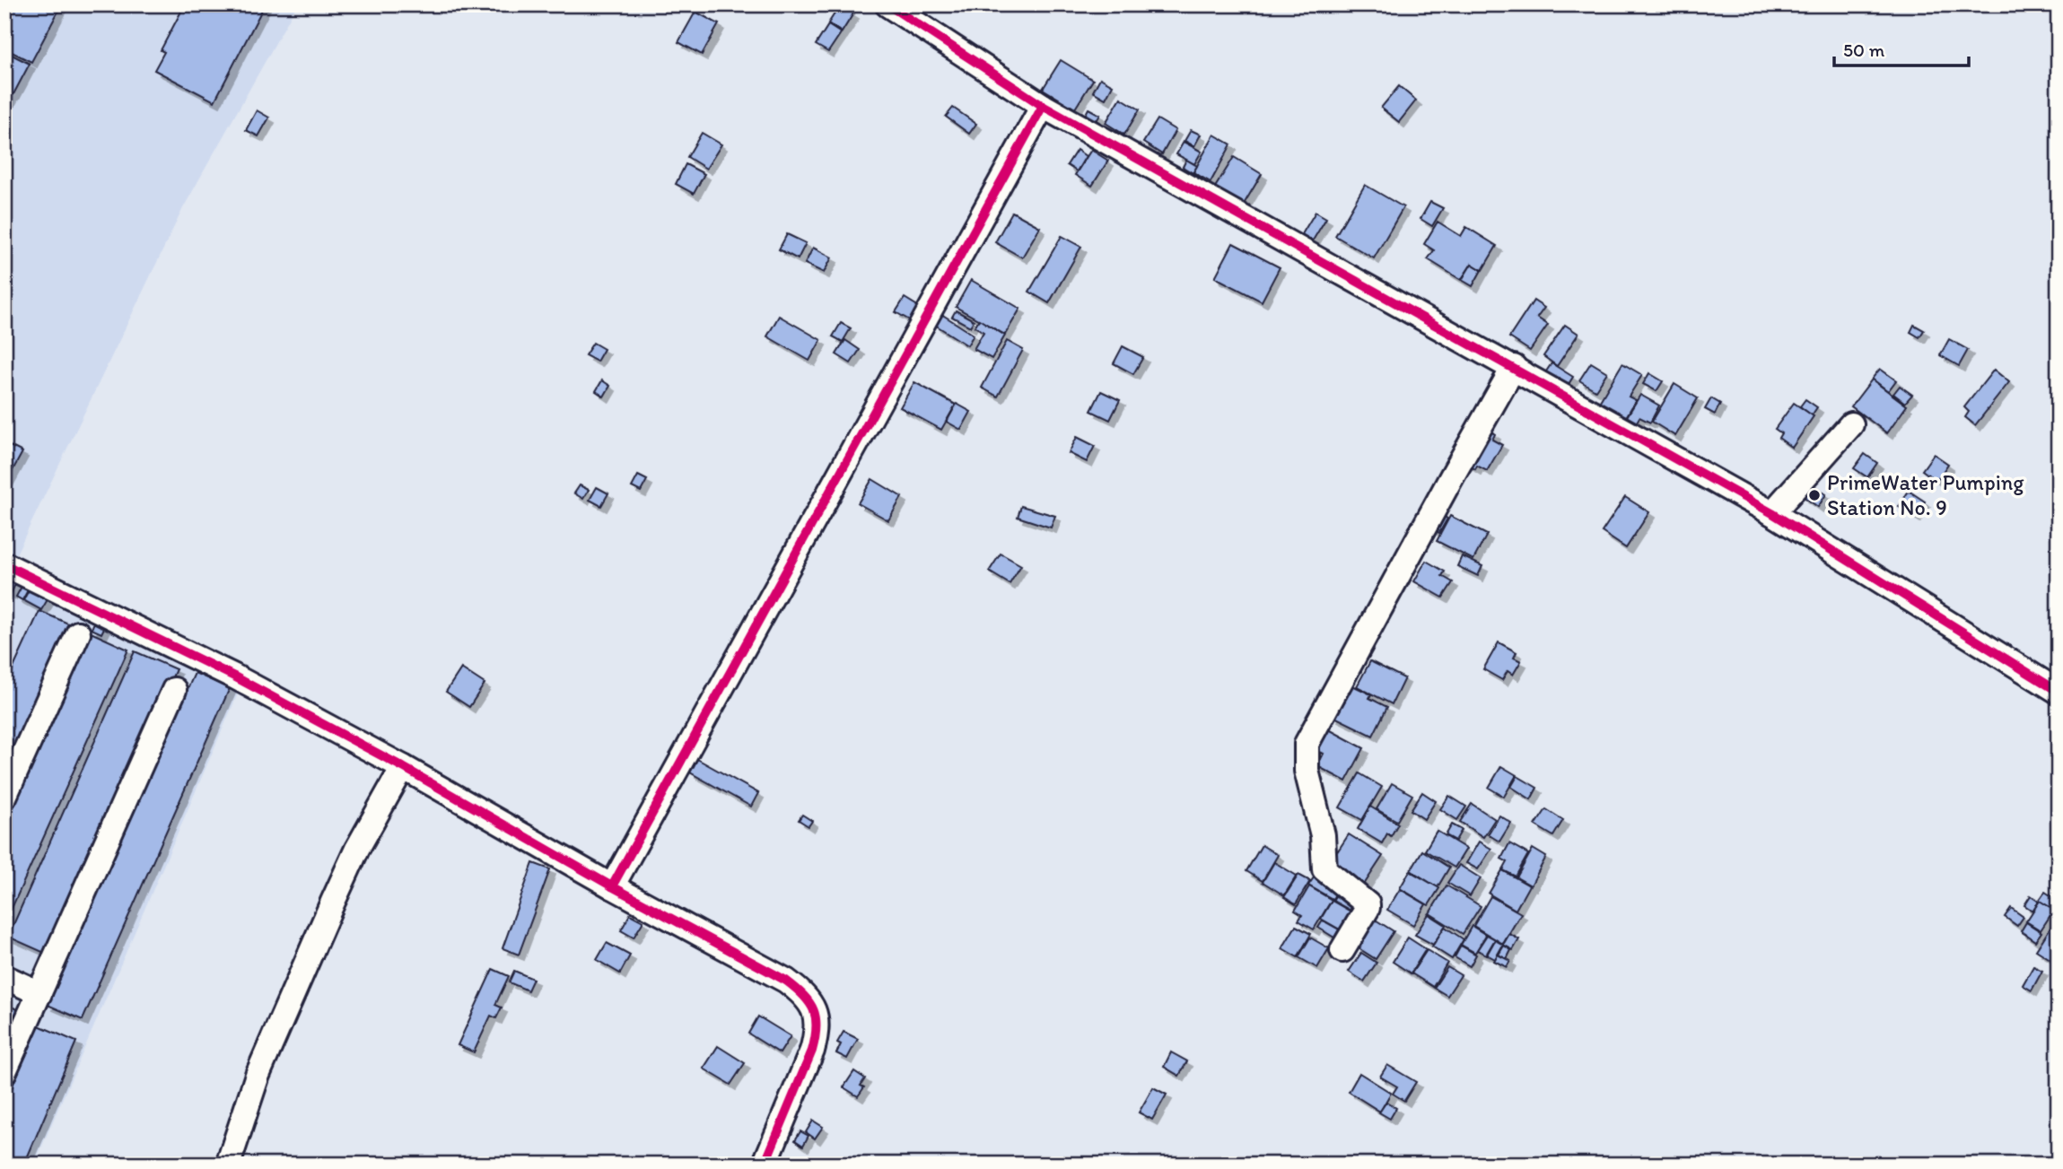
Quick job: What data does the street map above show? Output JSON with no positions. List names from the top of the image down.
{
  "places": ["PrimeWater Pumping Station No. 9"],
  "scale_bar": "50 m"
}
